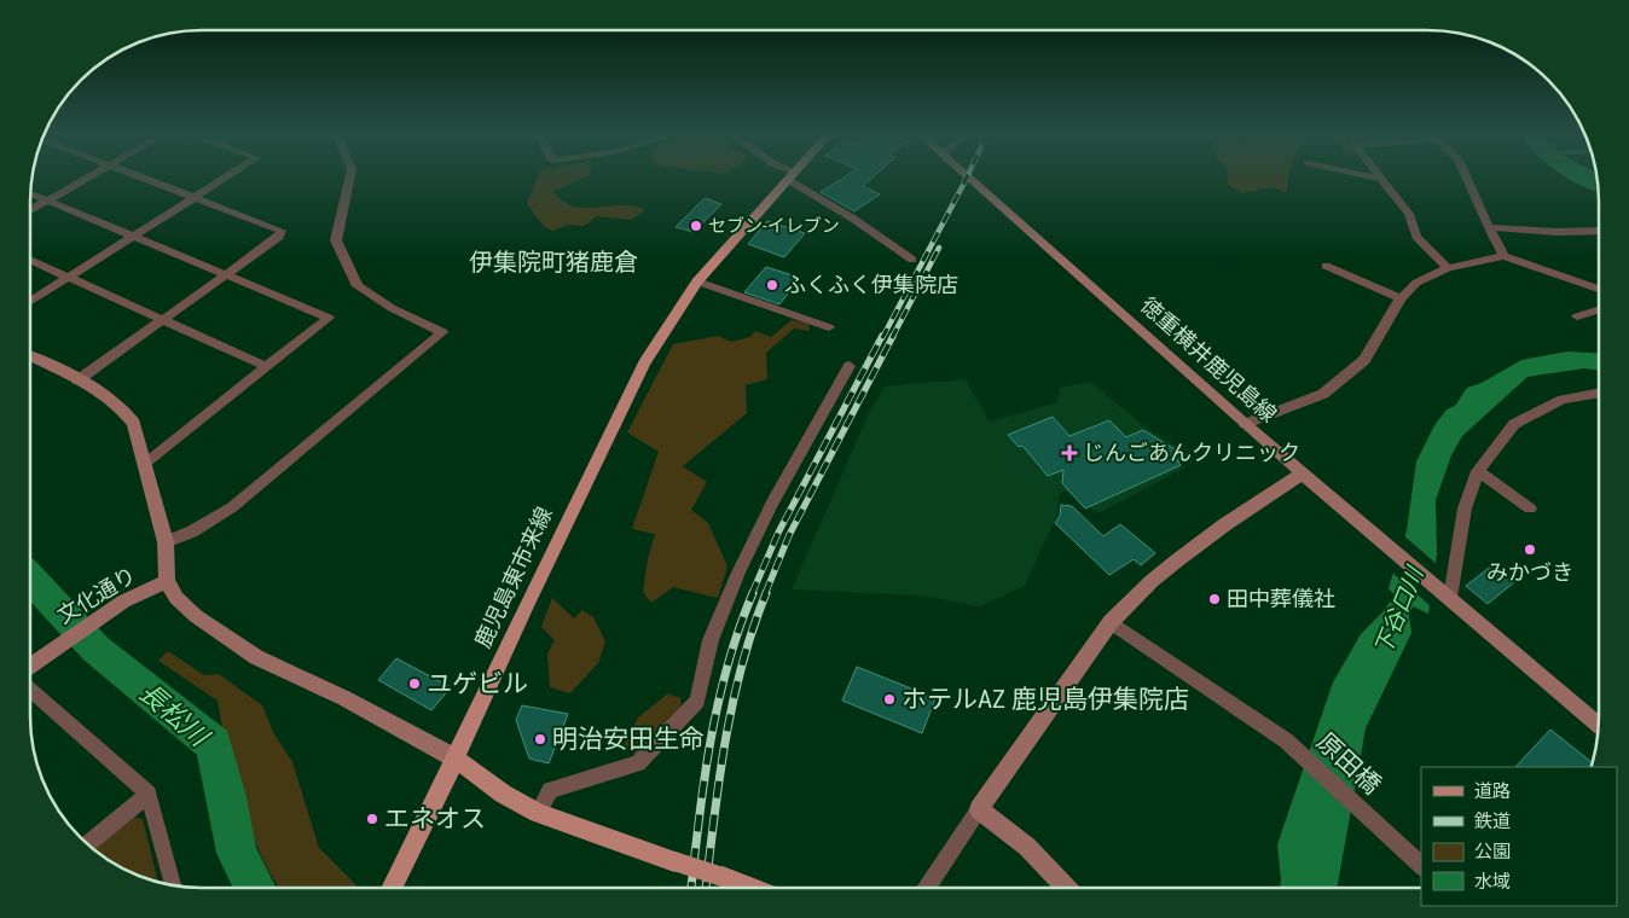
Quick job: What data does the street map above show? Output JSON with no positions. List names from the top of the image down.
{
  "streets": {
    "main road": ["鹿児島東市来線"],
    "street": ["徳重横井鹿児島線", "文化通り", "原田橋"]
  },
  "districts": ["伊集院町猪鹿倉"],
  "water": ["下谷口川", "長松川"],
  "places": {
    "other": [
      "セブン-イレブン",
      "ふくふく伊集院店",
      "みかづき",
      "田中葬儀社",
      "ユゲビル",
      "ホテルAZ 鹿児島伊集院店",
      "明治安田生命",
      "エネオス"
    ],
    "health": ["じんごあんクリニック"]
  },
  "legend": [
    "道路",
    "鉄道",
    "公園",
    "水域"
  ]
}
